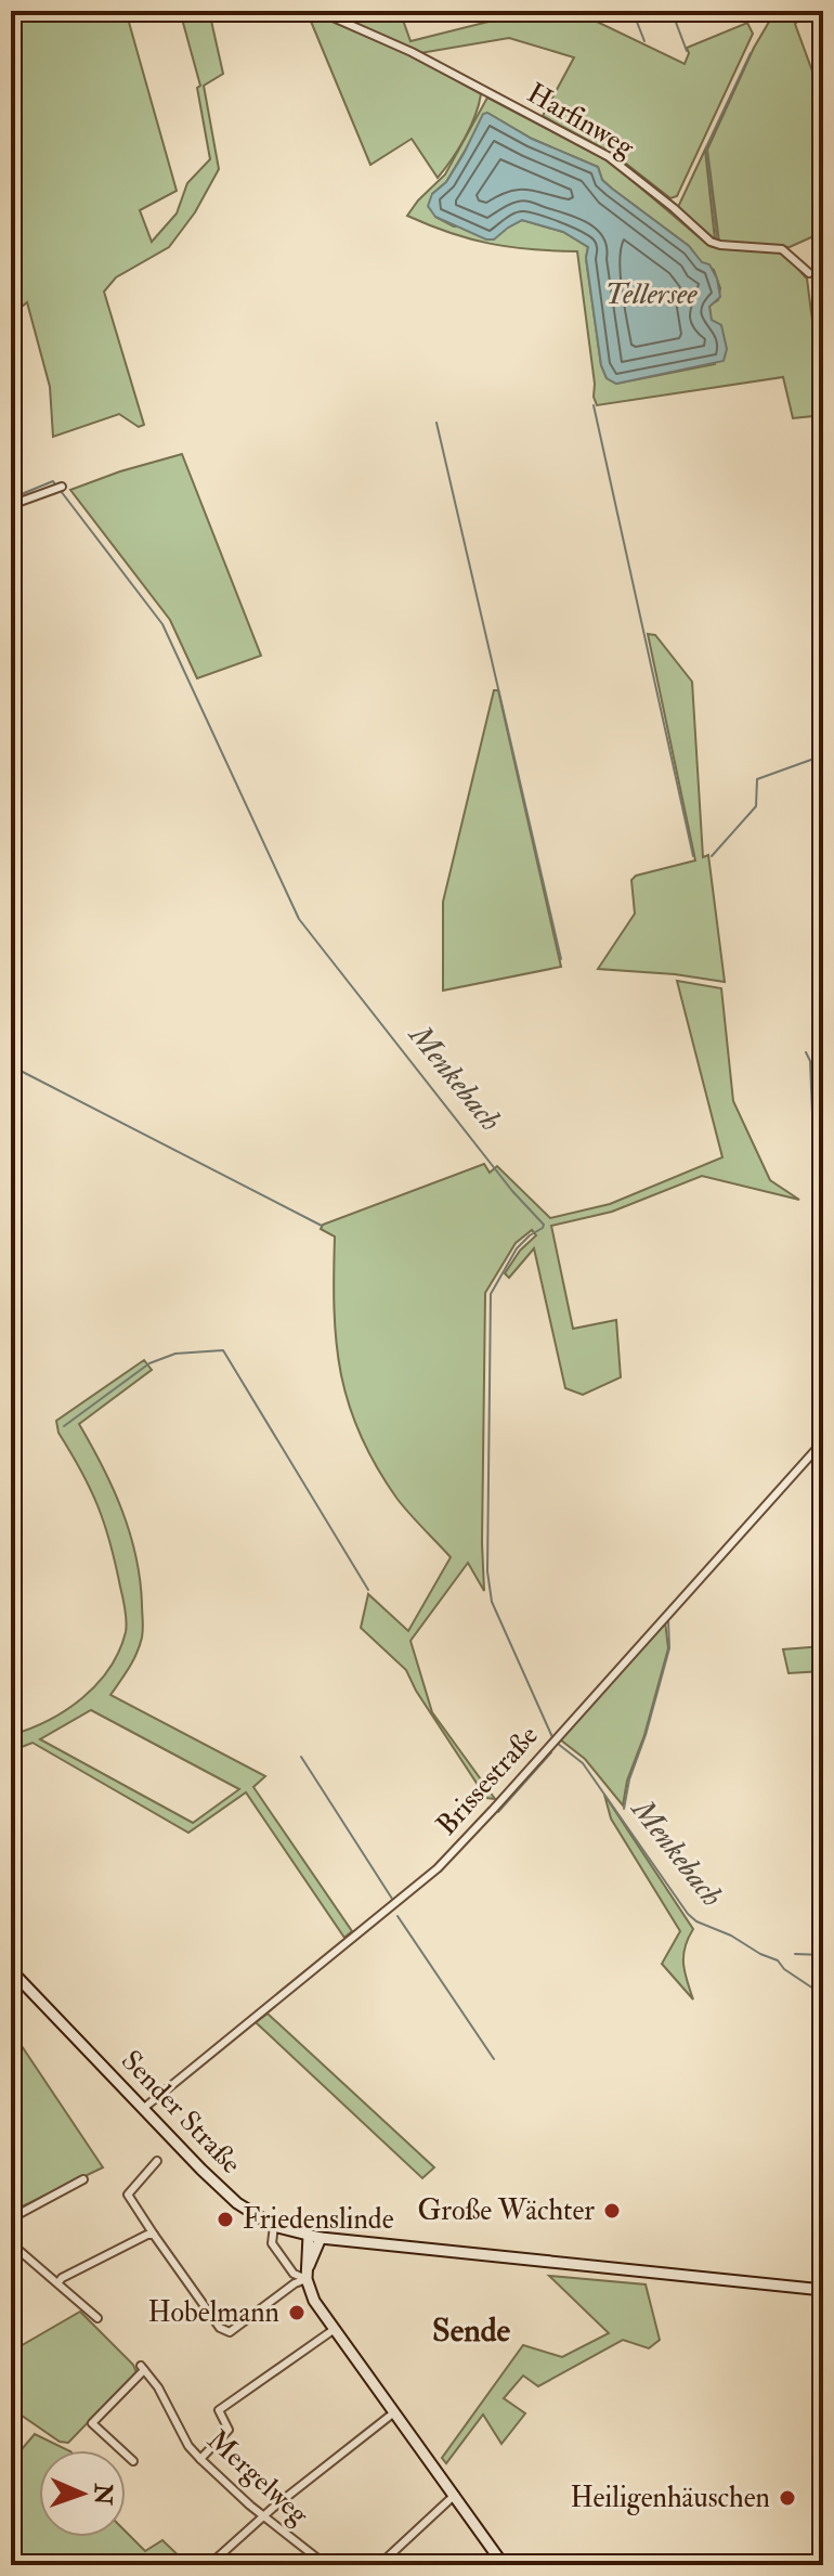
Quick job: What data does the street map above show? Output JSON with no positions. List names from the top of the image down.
{
  "streets": {
    "main road": ["Sender Straße"],
    "street": ["Harfinweg", "Brissestraße", "Mergelweg"]
  },
  "crossings": [
    ["Brissestraße", "Sender Straße"]
  ],
  "districts": ["Sende"],
  "water": ["Tellersee", "Menkebach"],
  "places": [
    "Große Wächter",
    "Friedenslinde",
    "Hobelmann",
    "Heiligenhäuschen"
  ],
  "north": "right"
}
